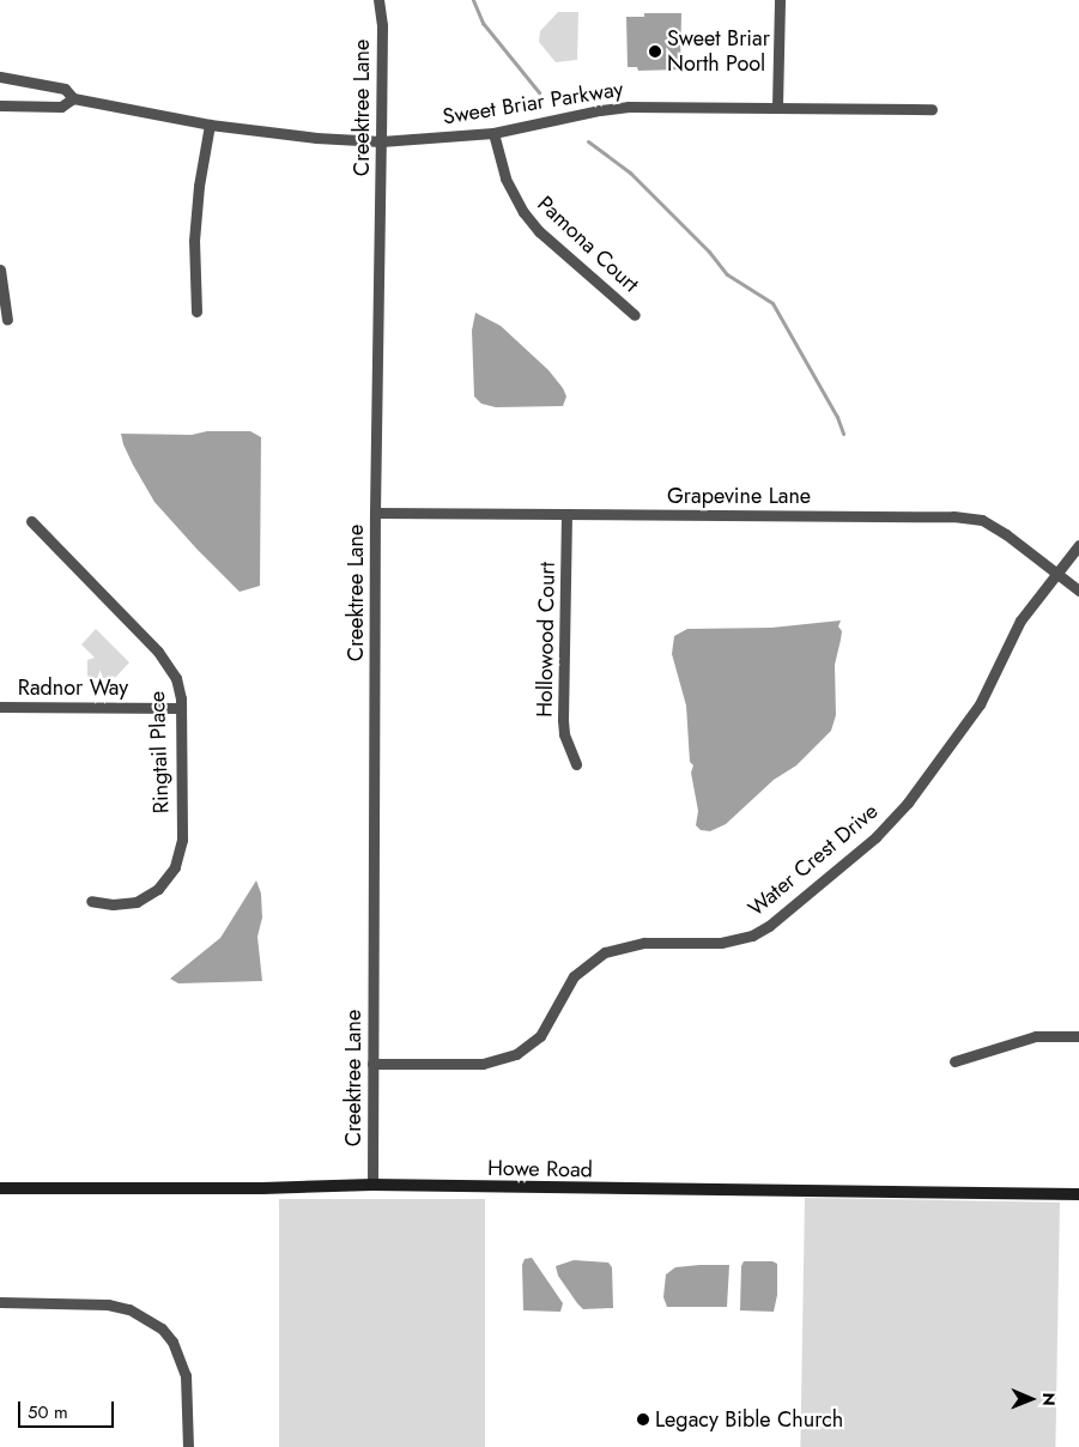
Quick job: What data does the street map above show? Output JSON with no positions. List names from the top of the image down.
{
  "streets": {
    "street": [
      "Sweet Briar Parkway",
      "Creektree Lane",
      "Pamona Court",
      "Grapevine Lane",
      "Hollowood Court",
      "Radnor Way",
      "Ringtail Place",
      "Water Crest Drive",
      "Howe Road"
    ]
  },
  "crossings": [
    ["Sweet Briar Parkway", "Creektree Lane"],
    ["Sweet Briar Parkway", "Pamona Court"],
    ["Creektree Lane", "Grapevine Lane"],
    ["Creektree Lane", "Water Crest Drive"],
    ["Creektree Lane", "Howe Road"],
    ["Grapevine Lane", "Hollowood Court"],
    ["Grapevine Lane", "Water Crest Drive"],
    ["Radnor Way", "Ringtail Place"]
  ],
  "places": ["Sweet Briar North Pool", "Legacy Bible Church"],
  "scale_bar": "50 m",
  "north": "right"
}
